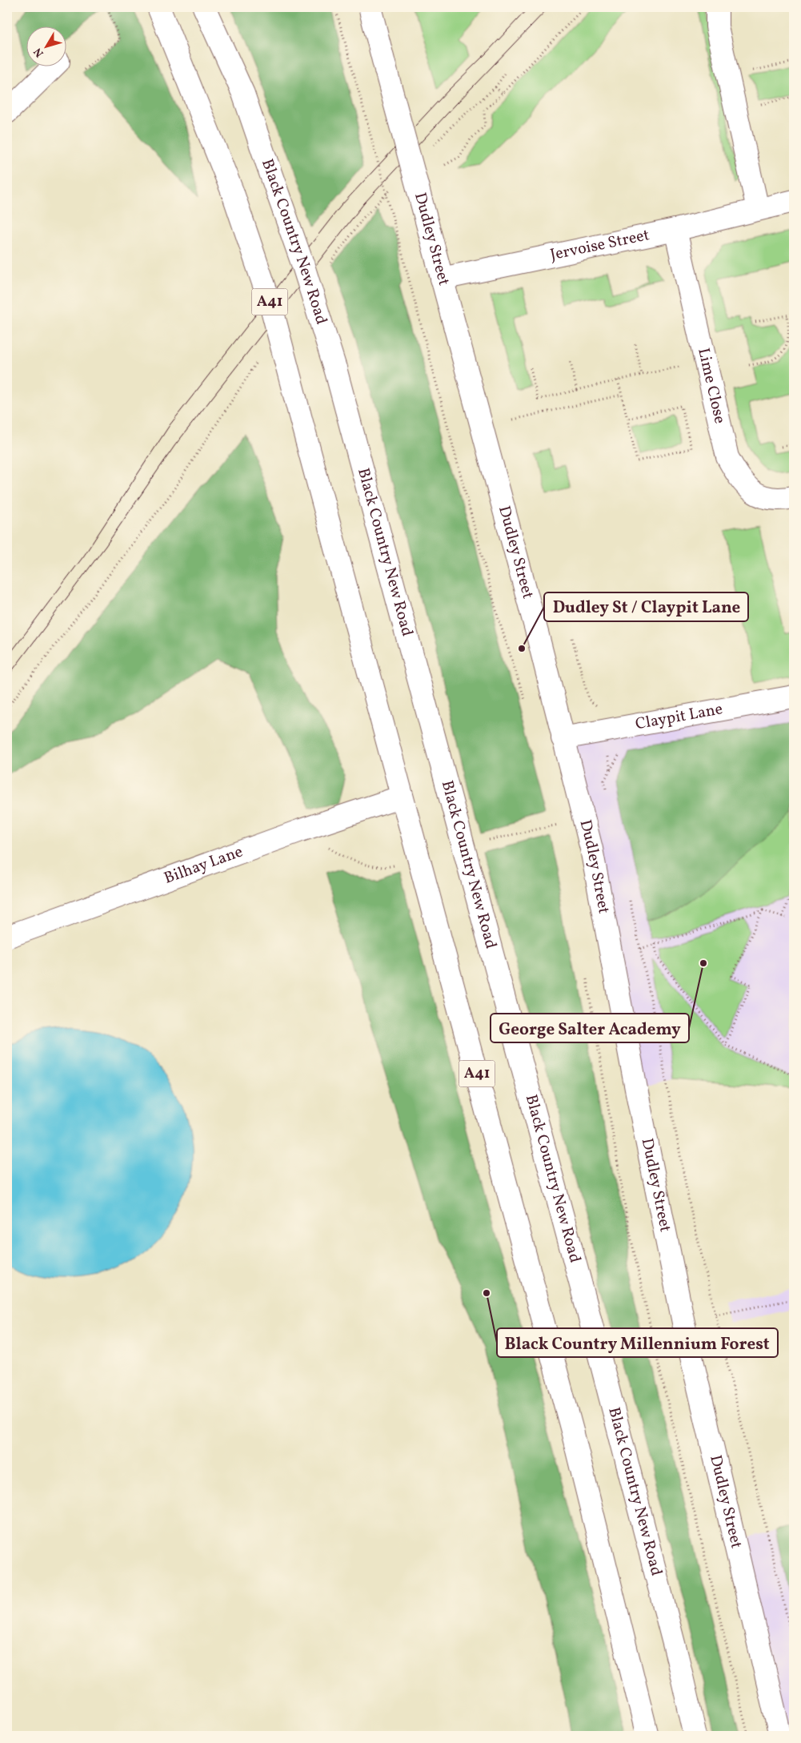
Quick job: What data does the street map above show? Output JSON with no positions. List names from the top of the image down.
{
  "streets": {
    "main road": [
      "Dudley Street",
      "Black Country New Road",
      "Jervoise Street",
      "A41",
      "Lime Close",
      "Claypit Lane",
      "Bilhay Lane"
    ]
  },
  "crossings": [
    ["Dudley Street", "Jervoise Street"],
    ["Dudley Street", "Claypit Lane"],
    ["Jervoise Street", "Lime Close"],
    ["A41", "Bilhay Lane"]
  ],
  "places": ["Dudley St / Claypit Lane", "George Salter Academy", "Black Country Millennium Forest"],
  "north": "bottom left"
}
